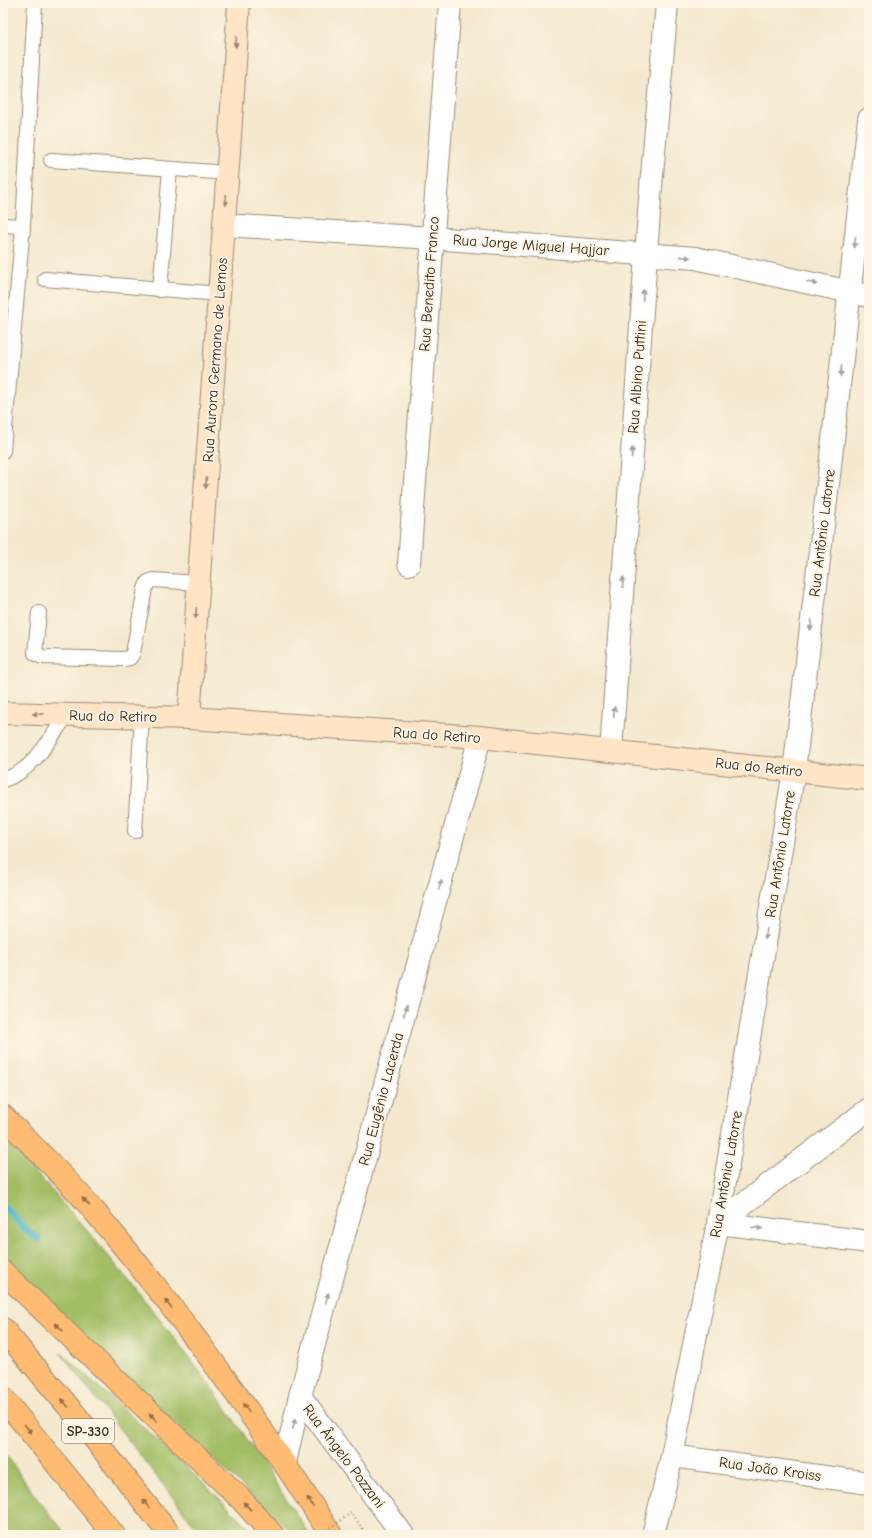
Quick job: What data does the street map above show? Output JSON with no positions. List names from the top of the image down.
{
  "streets": {
    "highway": ["SP-330"],
    "main road": ["Rua Aurora Germano de Lemos", "Rua do Retiro"],
    "street": [
      "Rua Jorge Miguel Hajjar",
      "Rua Benedito Franco",
      "Rua Albino Puttini",
      "Rua Antônio Latorre",
      "Rua Eugênio Lacerda",
      "Rua Ângelo Pozzani",
      "Rua João Kroiss"
    ]
  },
  "crossings": [
    ["Rua Jorge Miguel Hajjar", "Rua Benedito Franco"],
    ["Rua Jorge Miguel Hajjar", "Rua Aurora Germano de Lemos"],
    ["Rua Jorge Miguel Hajjar", "Rua Albino Puttini"],
    ["Rua Jorge Miguel Hajjar", "Rua Antônio Latorre"],
    ["Rua Aurora Germano de Lemos", "Rua do Retiro"],
    ["Rua Albino Puttini", "Rua do Retiro"],
    ["Rua Antônio Latorre", "Rua do Retiro"],
    ["Rua Antônio Latorre", "Rua João Kroiss"],
    ["Rua do Retiro", "Rua Eugênio Lacerda"],
    ["Rua Eugênio Lacerda", "Rua Ângelo Pozzani"]
  ],
  "one_way": [
    "Rua Aurora Germano de Lemos",
    "Rua Albino Puttini",
    "Rua Antônio Latorre",
    "Rua Eugênio Lacerda"
  ]
}
